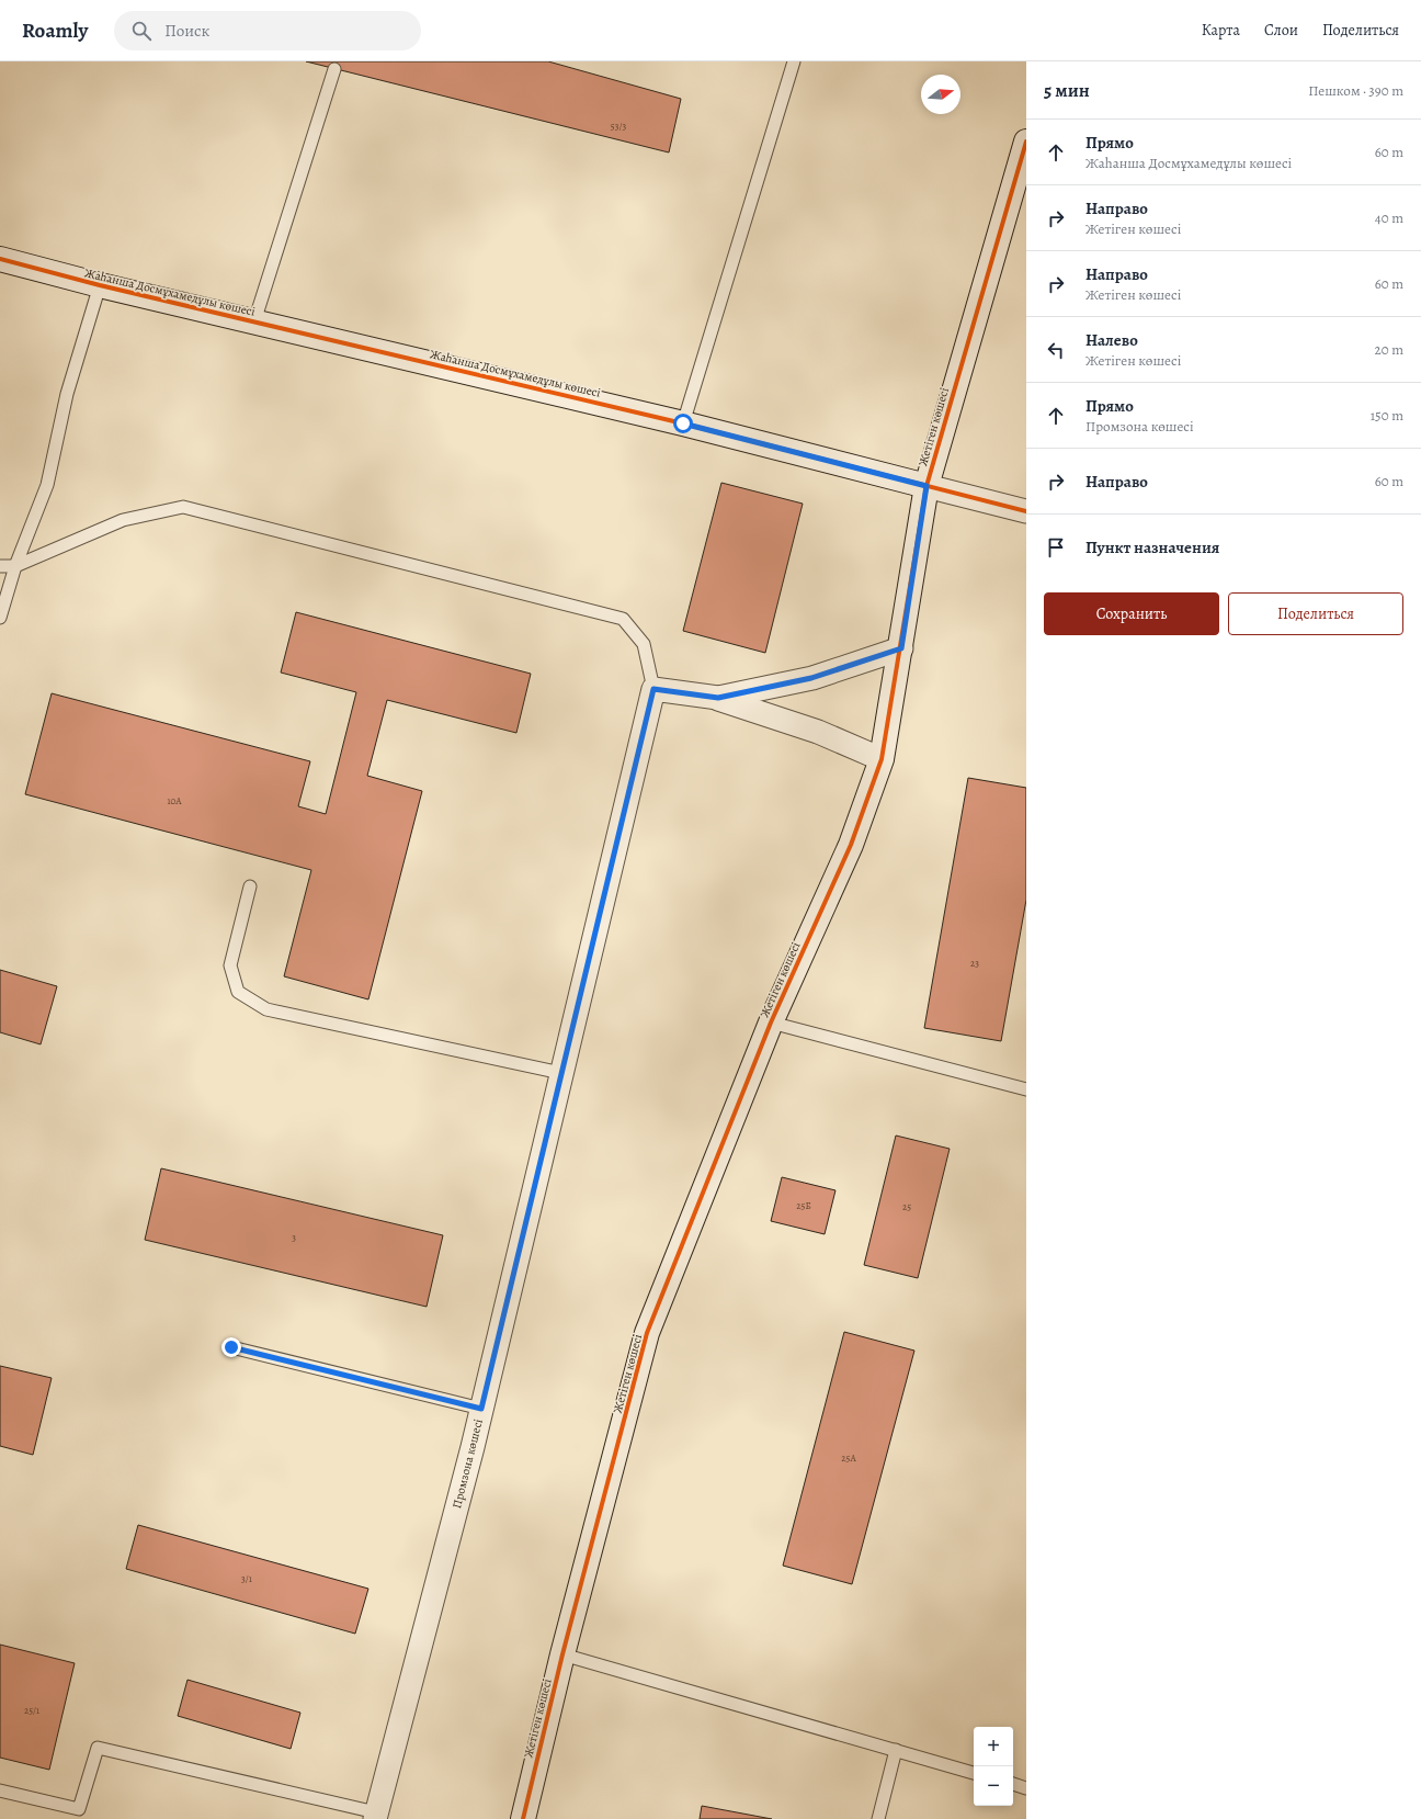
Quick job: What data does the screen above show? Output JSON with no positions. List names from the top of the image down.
{
  "streets": {
    "street": ["Жаһанша Досмұхамедұлы көшесі", "Жетіген көшесі", "Промзона көшесі"]
  },
  "crossings": [
    ["Жаһанша Досмұхамедұлы көшесі", "Жетіген көшесі"]
  ],
  "house_numbers": [
    "53/3",
    "10А",
    "23",
    "25Б",
    "25",
    "3",
    "25А",
    "3/1",
    "25/1"
  ],
  "north": "right",
  "page": {
    "header": "Roamly",
    "search": "Поиск",
    "nav": ["Карта", "Слои", "Поделиться"],
    "heading": ["5 мин", "Пешком · 390 m"],
    "list": [
      ["Прямо", "Жаһанша Досмұхамедұлы көшесі", "60 m"],
      ["Направо", "Жетіген көшесі", "40 m"],
      ["Направо", "Жетіген көшесі", "60 m"],
      ["Налево", "Жетіген көшесі", "20 m"],
      ["Прямо", "Промзона көшесі", "150 m"],
      ["Направо", "60 m"],
      "Пункт назначения"
    ],
    "buttons": ["Сохранить", "Поделиться"],
    "map_buttons": ["+", "−"]
  }
}
